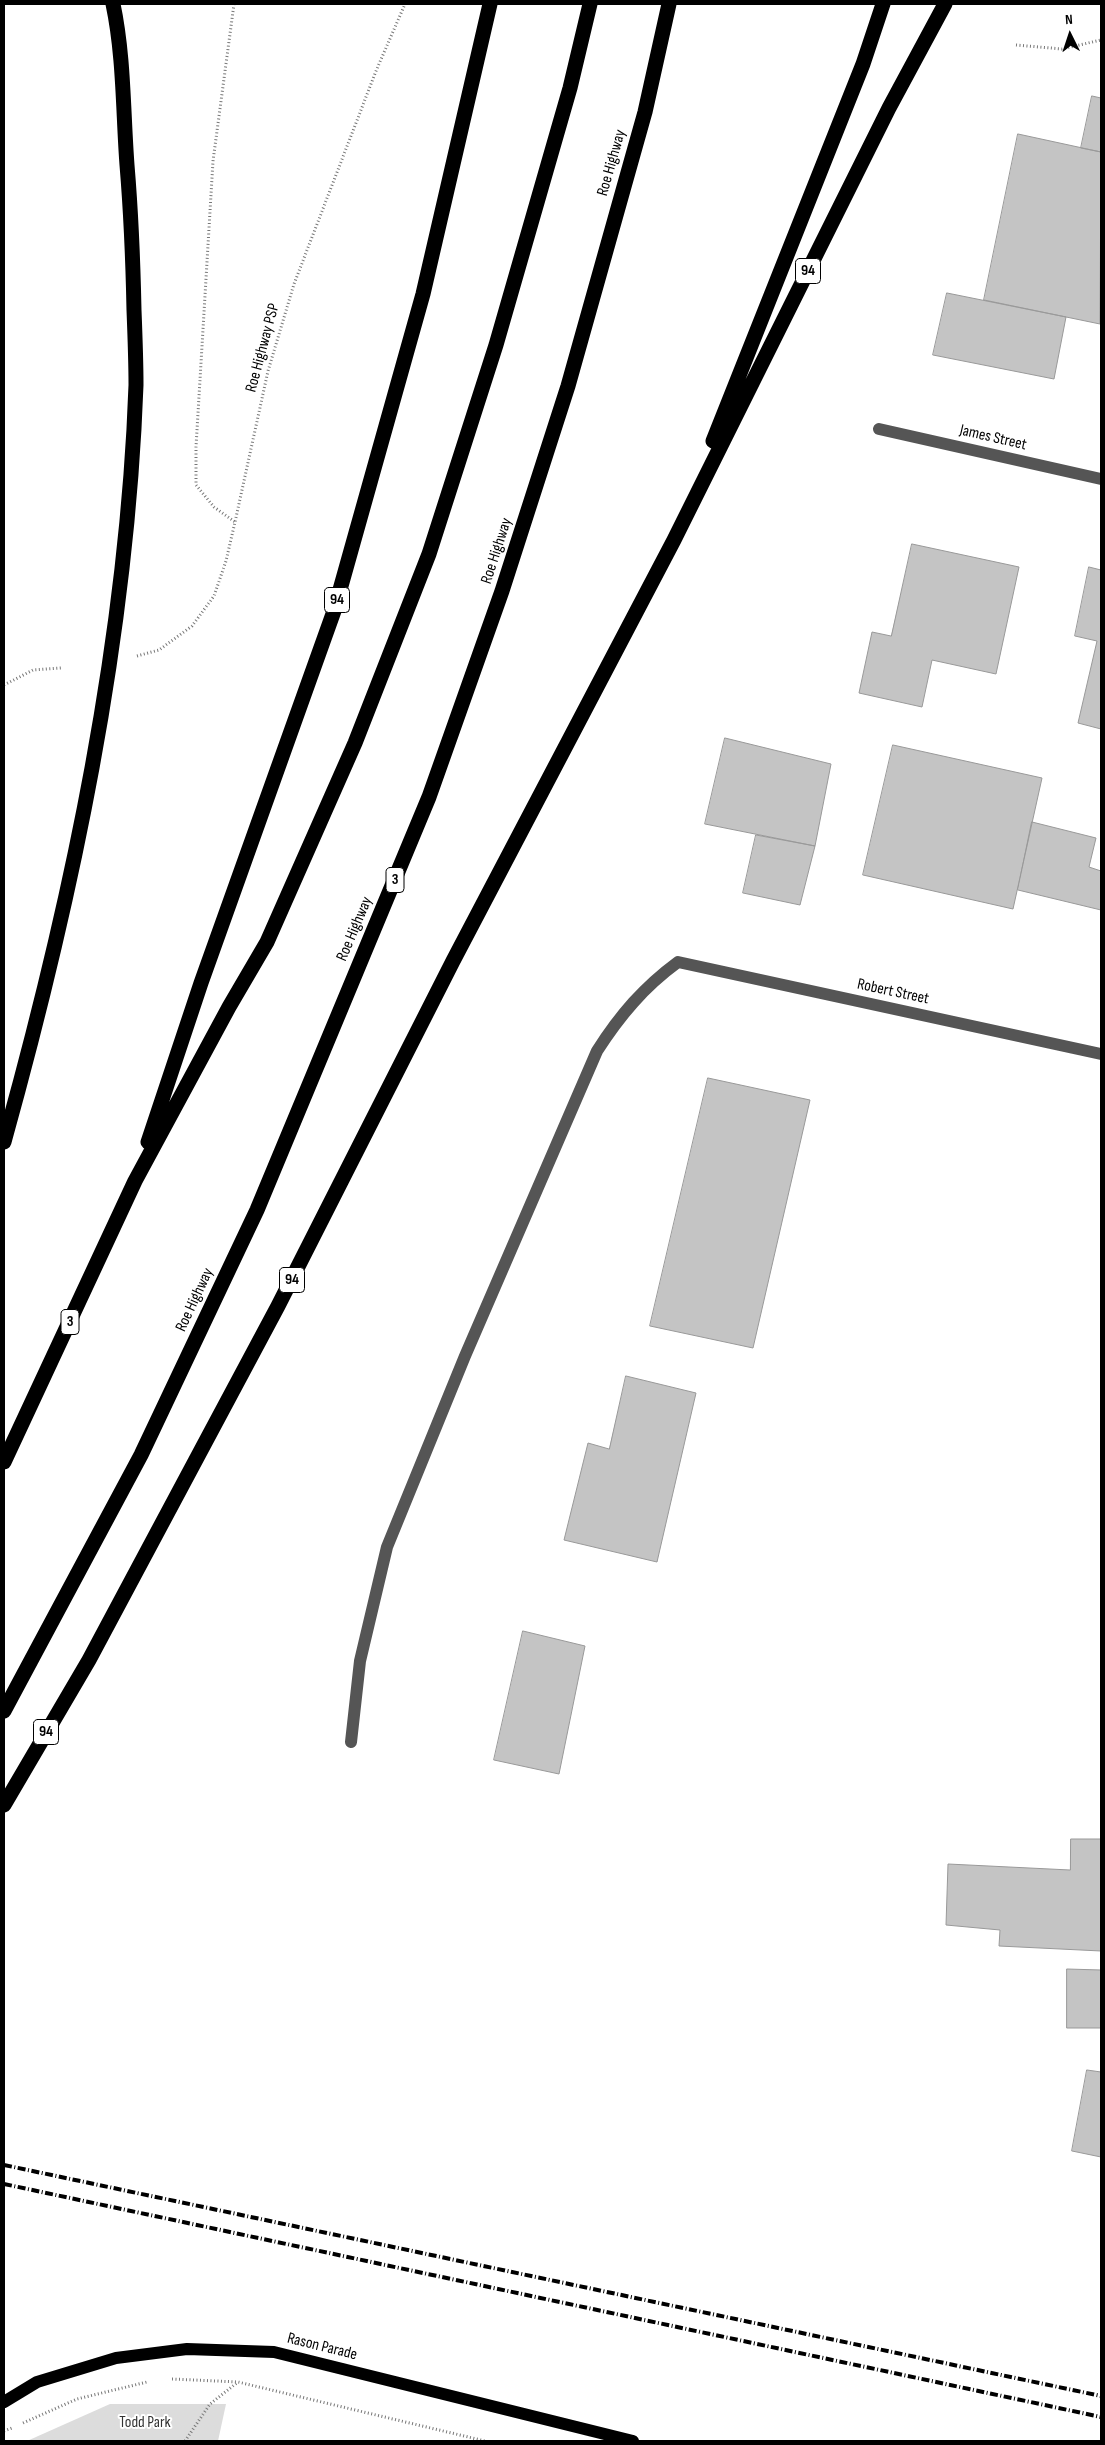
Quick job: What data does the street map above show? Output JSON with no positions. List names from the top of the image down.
{
  "streets": {
    "highway": ["Roe Highway", "94", "3"],
    "main road": ["Rason Parade"],
    "street": ["James Street", "Robert Street"],
    "path": ["Roe Highway PSP"]
  },
  "crossings": [
    ["94", "3"]
  ],
  "parks": ["Todd Park"],
  "north": "top"
}
